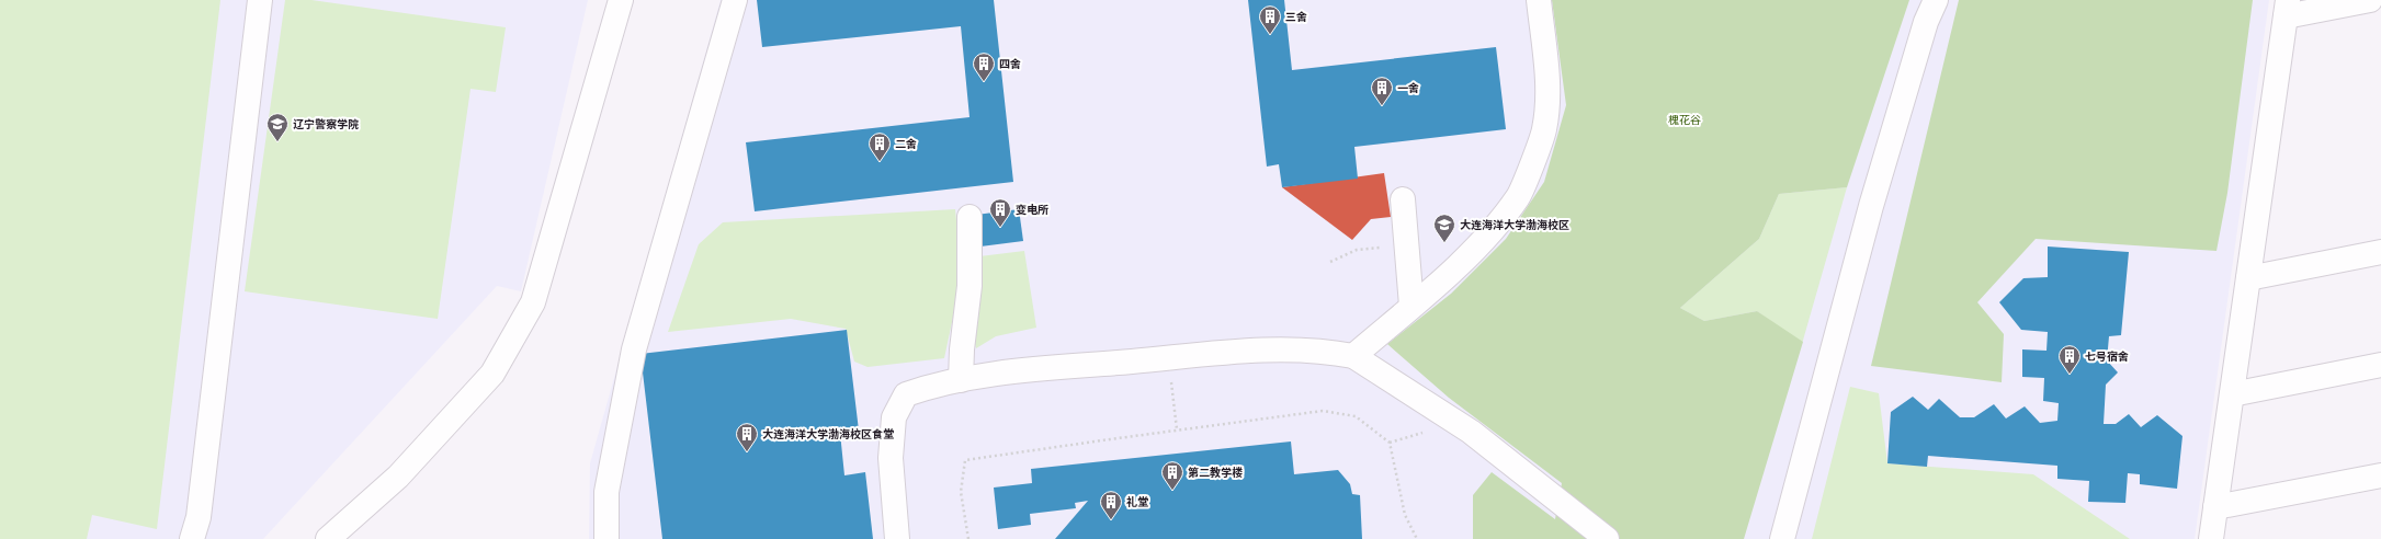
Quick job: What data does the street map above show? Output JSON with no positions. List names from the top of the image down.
{
  "parks": ["槐花谷"],
  "places": {
    "building": [
      "三舍",
      "四舍",
      "一舍",
      "二舍",
      "变电所",
      "七号宿舍",
      "大连海洋大学渤海校区食堂",
      "第二教学楼",
      "礼堂"
    ],
    "school or university": ["辽宁警察学院", "大连海洋大学渤海校区"]
  }
}
